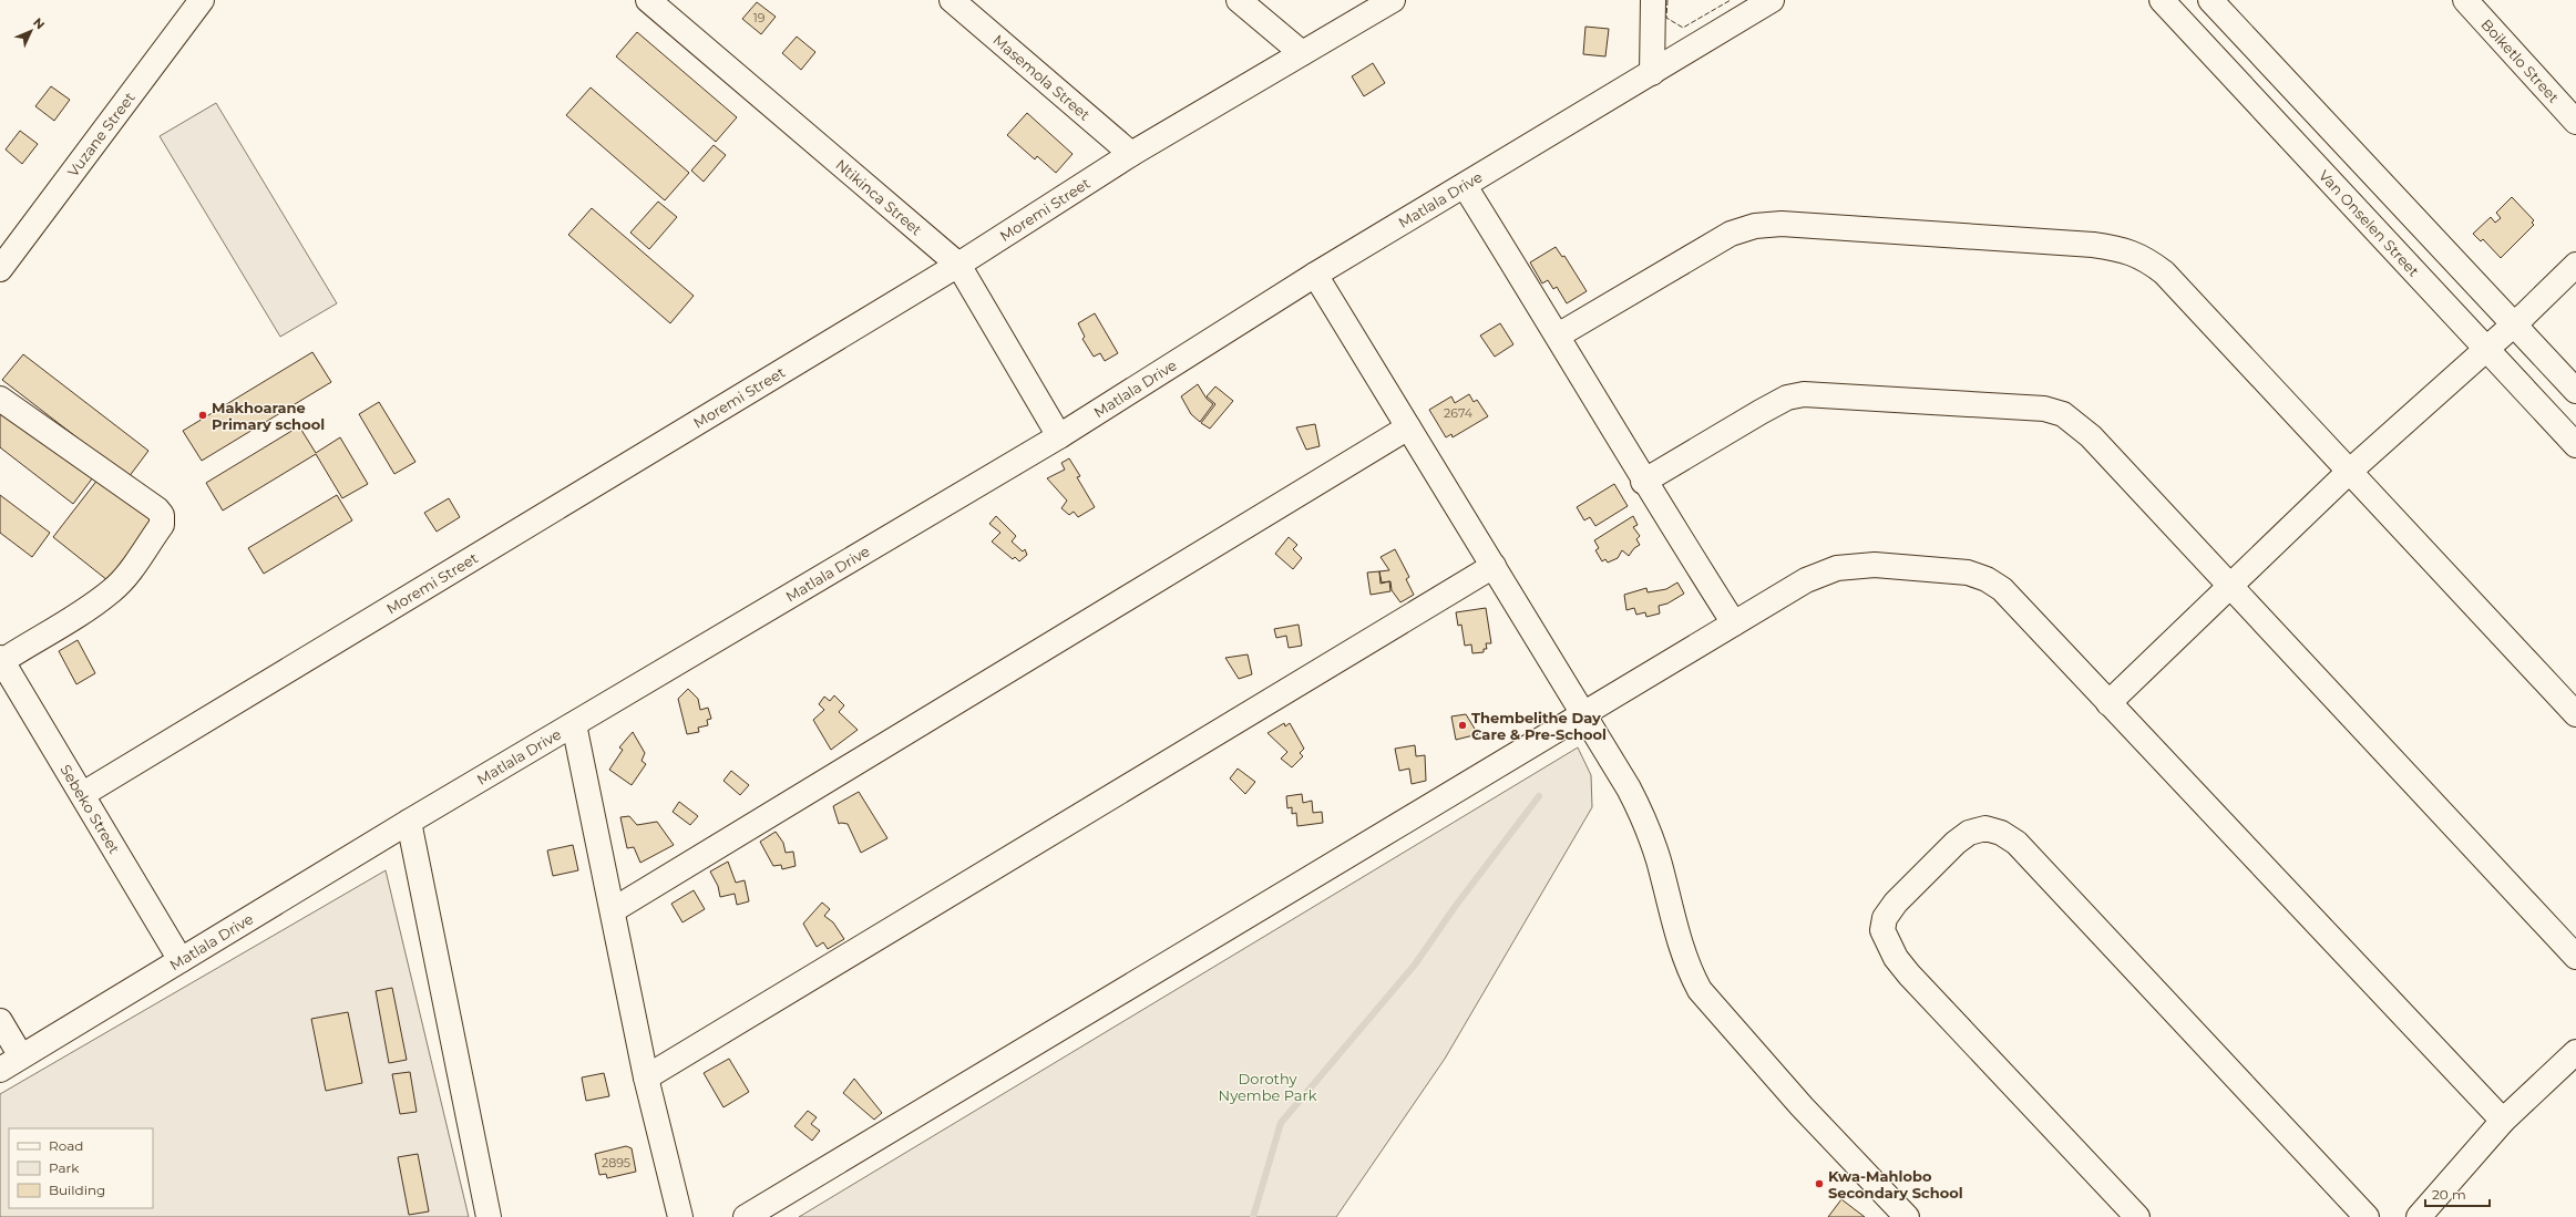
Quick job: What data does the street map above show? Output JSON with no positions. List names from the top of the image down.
{
  "streets": {
    "street": [
      "Boiketlo Street",
      "Masemola Street",
      "Vuzane Street",
      "Ntikinca Street",
      "Matlala Drive",
      "Moremi Street",
      "Van Onselen Street",
      "Sebeko Street"
    ]
  },
  "crossings": [
    ["Masemola Street", "Moremi Street"],
    ["Ntikinca Street", "Matlala Drive"],
    ["Ntikinca Street", "Moremi Street"],
    ["Matlala Drive", "Sebeko Street"],
    ["Moremi Street", "Sebeko Street"]
  ],
  "parks": ["Dorothy Nyembe Park"],
  "places": ["Makhoarane Primary school", "Thembelithe Day Care & Pre-School", "Kwa-Mahlobo Secondary School"],
  "house_numbers": ["19", "2674", "2895"],
  "legend": ["Road", "Park", "Building"],
  "scale_bar": "20 m",
  "north": "top right"
}
